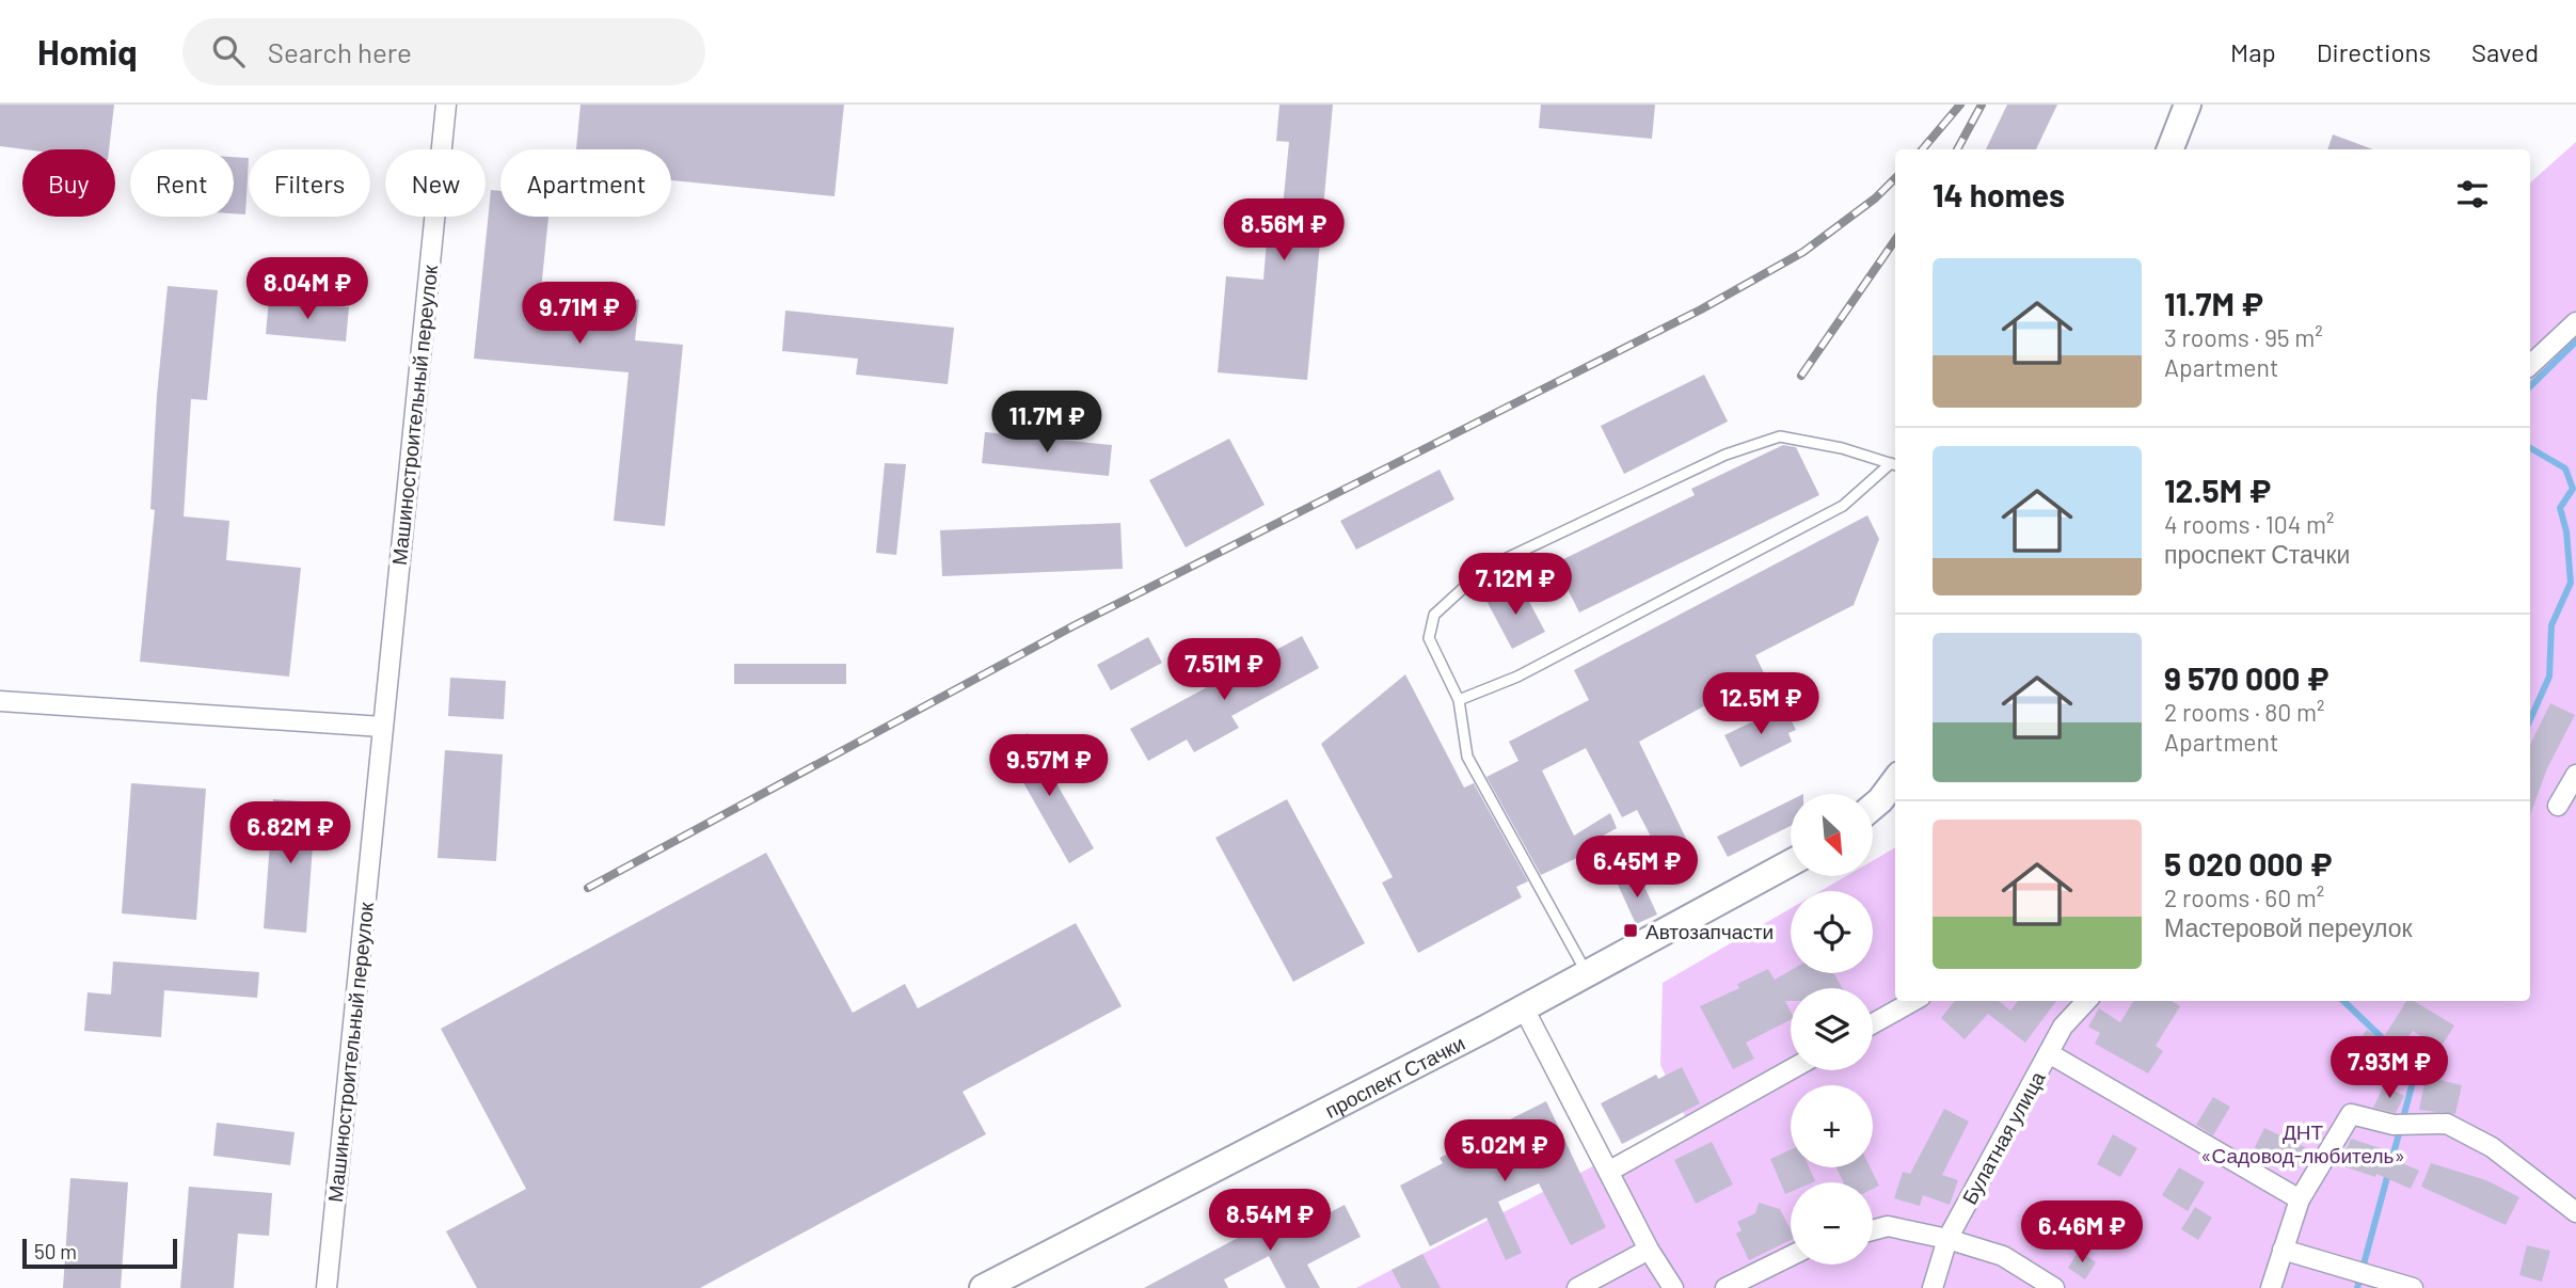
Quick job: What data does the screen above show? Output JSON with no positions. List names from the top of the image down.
{
  "streets": {
    "street": ["Машиностроительный переулок", "проспект Стачки", "Булатная улица"]
  },
  "parks": ["ДНТ «Садовод-любитель»"],
  "places": {
    "transit": ["Автозапчасти"]
  },
  "scale_bar": "50 m",
  "north": "bottom right",
  "page": {
    "header": "Homiq",
    "search": "Search here",
    "nav": ["Map", "Directions", "Saved"],
    "chip": [
      "Buy",
      "Rent",
      "Filters",
      "New",
      "Apartment"
    ],
    "heading": "14 homes",
    "price": [
      "8.56M ₽",
      "8.04M ₽",
      "9.71M ₽",
      "11.7M ₽",
      "7.12M ₽",
      "7.51M ₽",
      "12.5M ₽",
      "9.57M ₽",
      "6.82M ₽",
      "6.45M ₽",
      "7.93M ₽",
      "5.02M ₽",
      "8.54M ₽",
      "6.46M ₽"
    ],
    "list": [
      {
        "name": "11.7M ₽",
        "note": "3 rooms · 95 m² · Apartment"
      },
      {
        "name": "12.5M ₽",
        "note": "4 rooms · 104 m² · проспект Стачки"
      },
      {
        "name": "9 570 000 ₽",
        "note": "2 rooms · 80 m² · Apartment"
      },
      {
        "name": "5 020 000 ₽",
        "note": "2 rooms · 60 m² · Мастеровой переулок"
      }
    ],
    "map_buttons": ["+", "−"],
    "scale": "50 m"
  }
}
